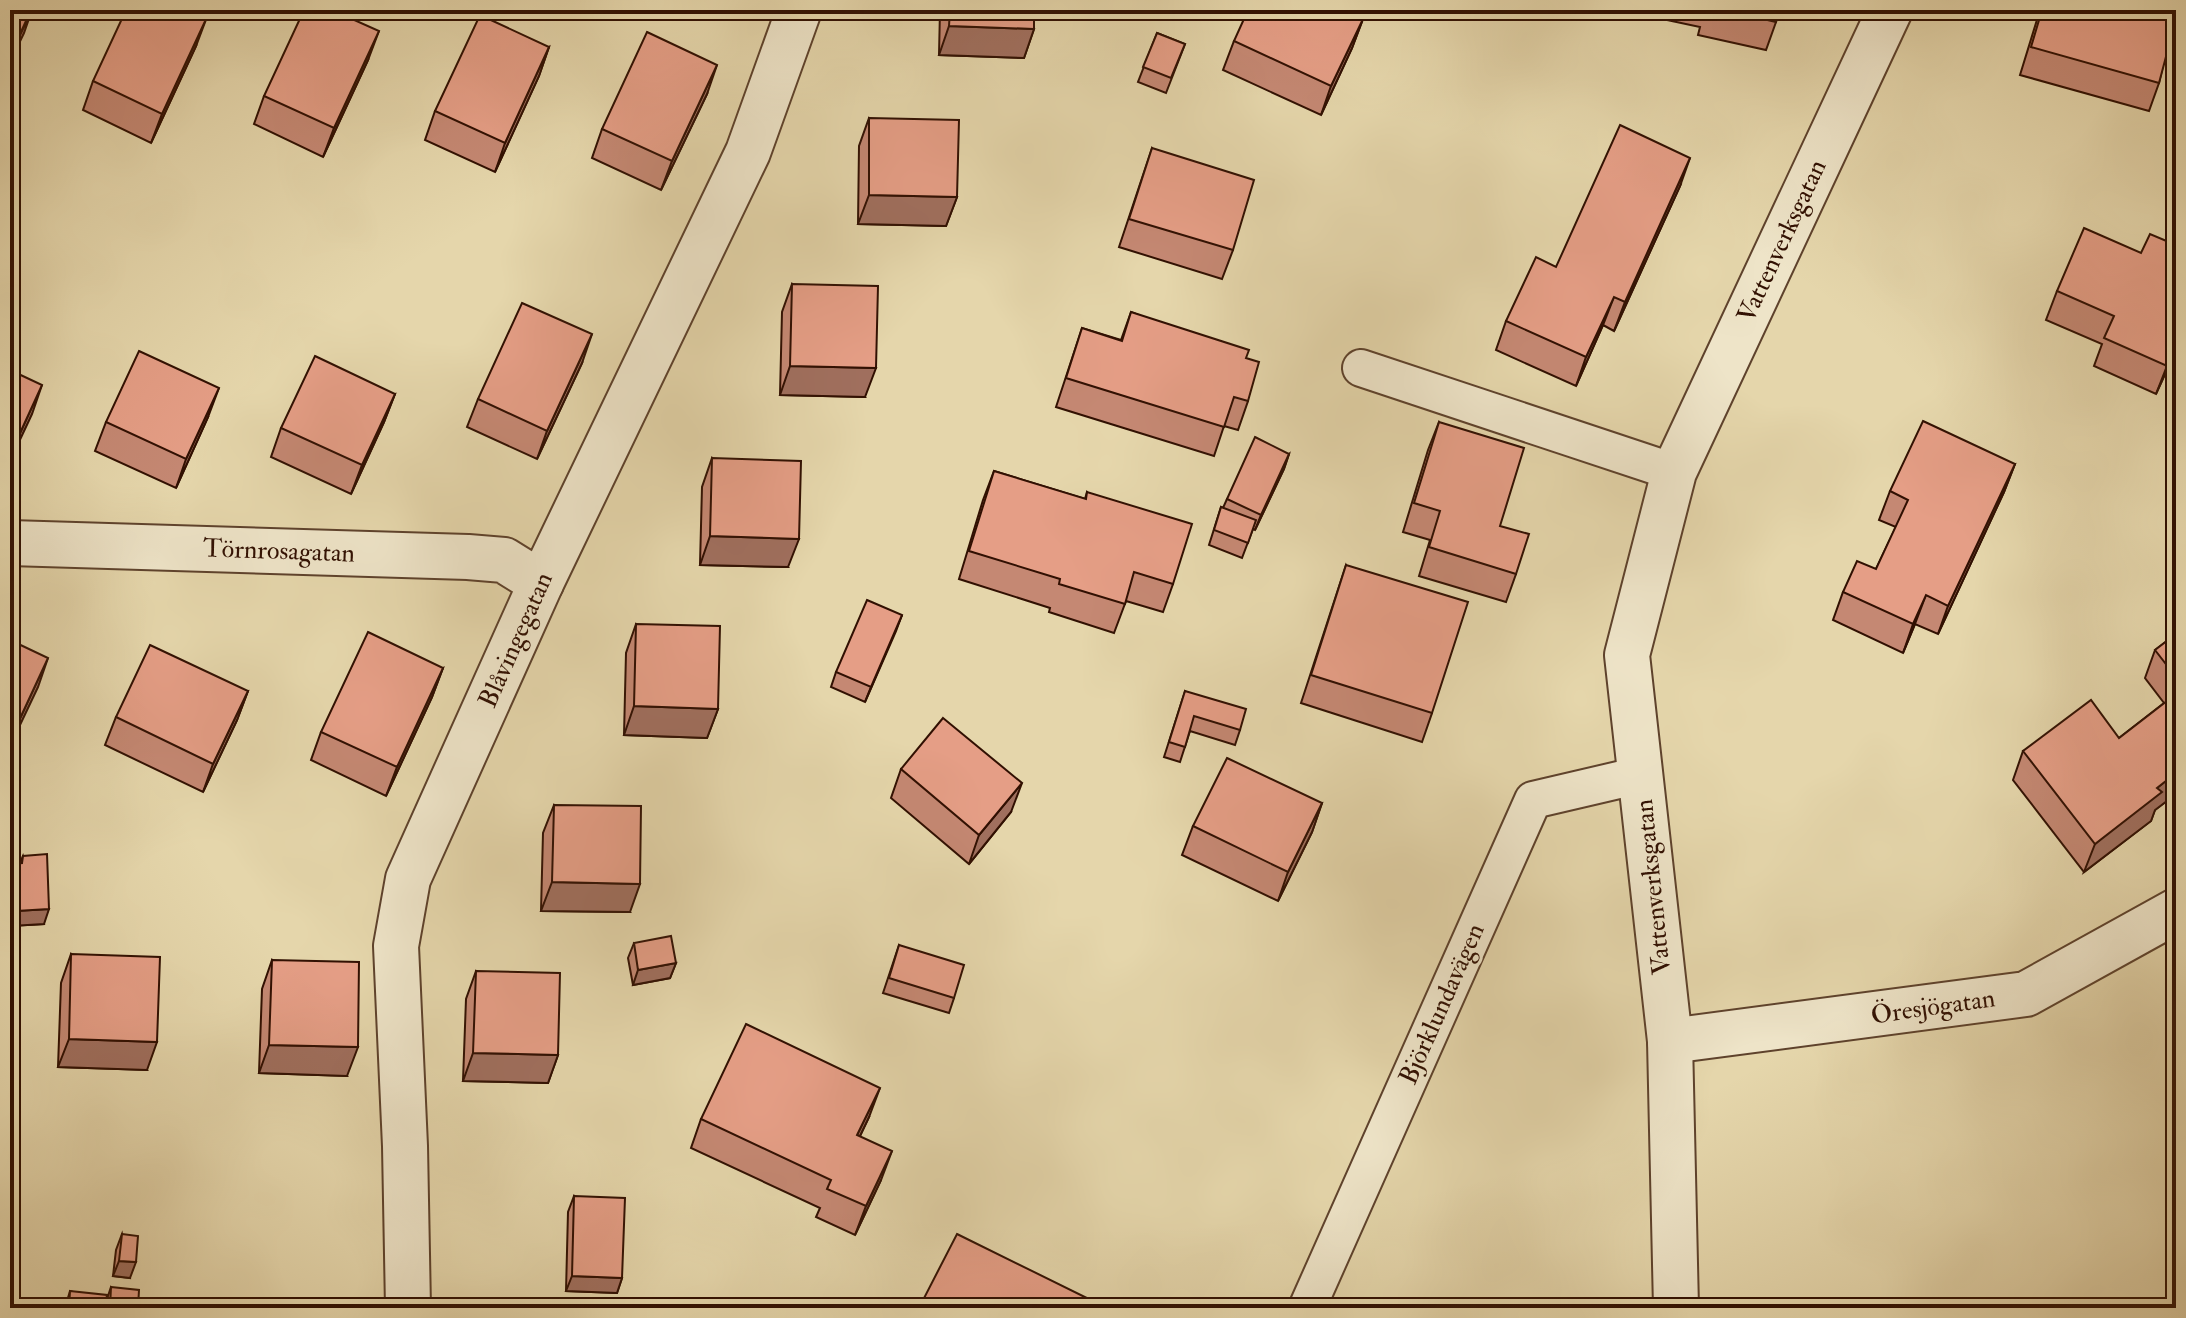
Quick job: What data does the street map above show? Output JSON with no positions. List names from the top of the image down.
{
  "streets": {
    "street": [
      "Vattenverksgatan",
      "Törnrosagatan",
      "Blåvingegatan",
      "Öresjögatan"
    ],
    "lane": ["Björklundavägen"]
  },
  "crossings": [
    ["Vattenverksgatan", "Björklundavägen"],
    ["Vattenverksgatan", "Öresjögatan"],
    ["Törnrosagatan", "Blåvingegatan"]
  ]
}
